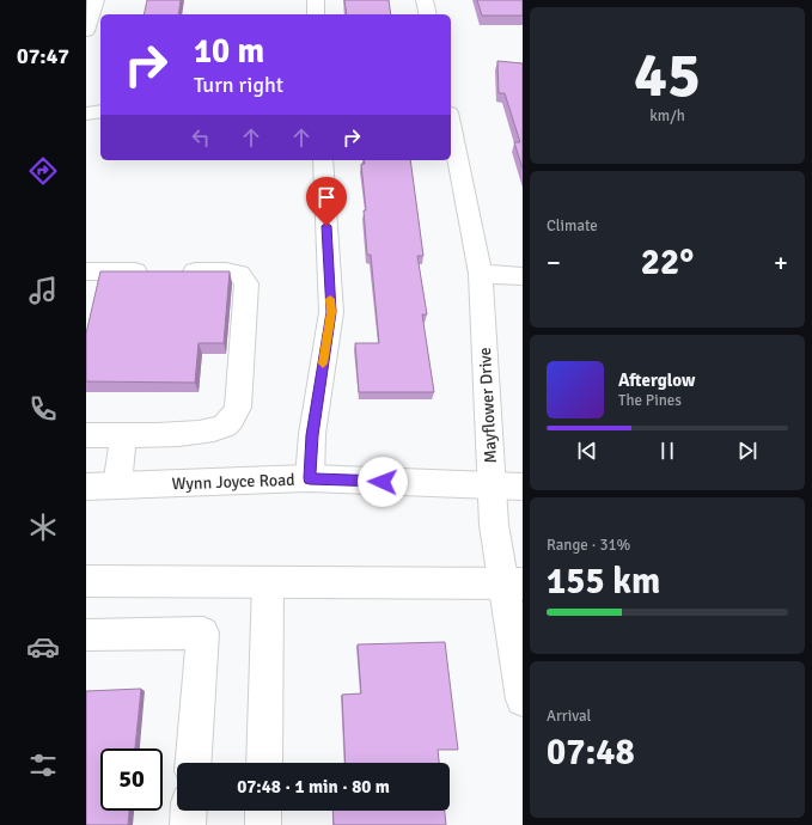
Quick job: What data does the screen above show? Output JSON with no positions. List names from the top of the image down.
{
  "streets": {
    "street": ["Mayflower Drive", "Wynn Joyce Road"]
  },
  "crossings": [
    ["Mayflower Drive", "Wynn Joyce Road"]
  ],
  "page": {
    "tabs": "07:47",
    "tile": [
      ["45", "km/h"],
      "Climate",
      ["Range · 31%", "155 km"],
      ["Arrival", "07:48"]
    ],
    "turn": ["10 m", "Turn right"],
    "heat": ["−", "22°", "+"],
    "song": ["Afterglow", "The Pines"],
    "limit": "50",
    "trip": "07:48 · 1 min · 80 m"
  }
}
